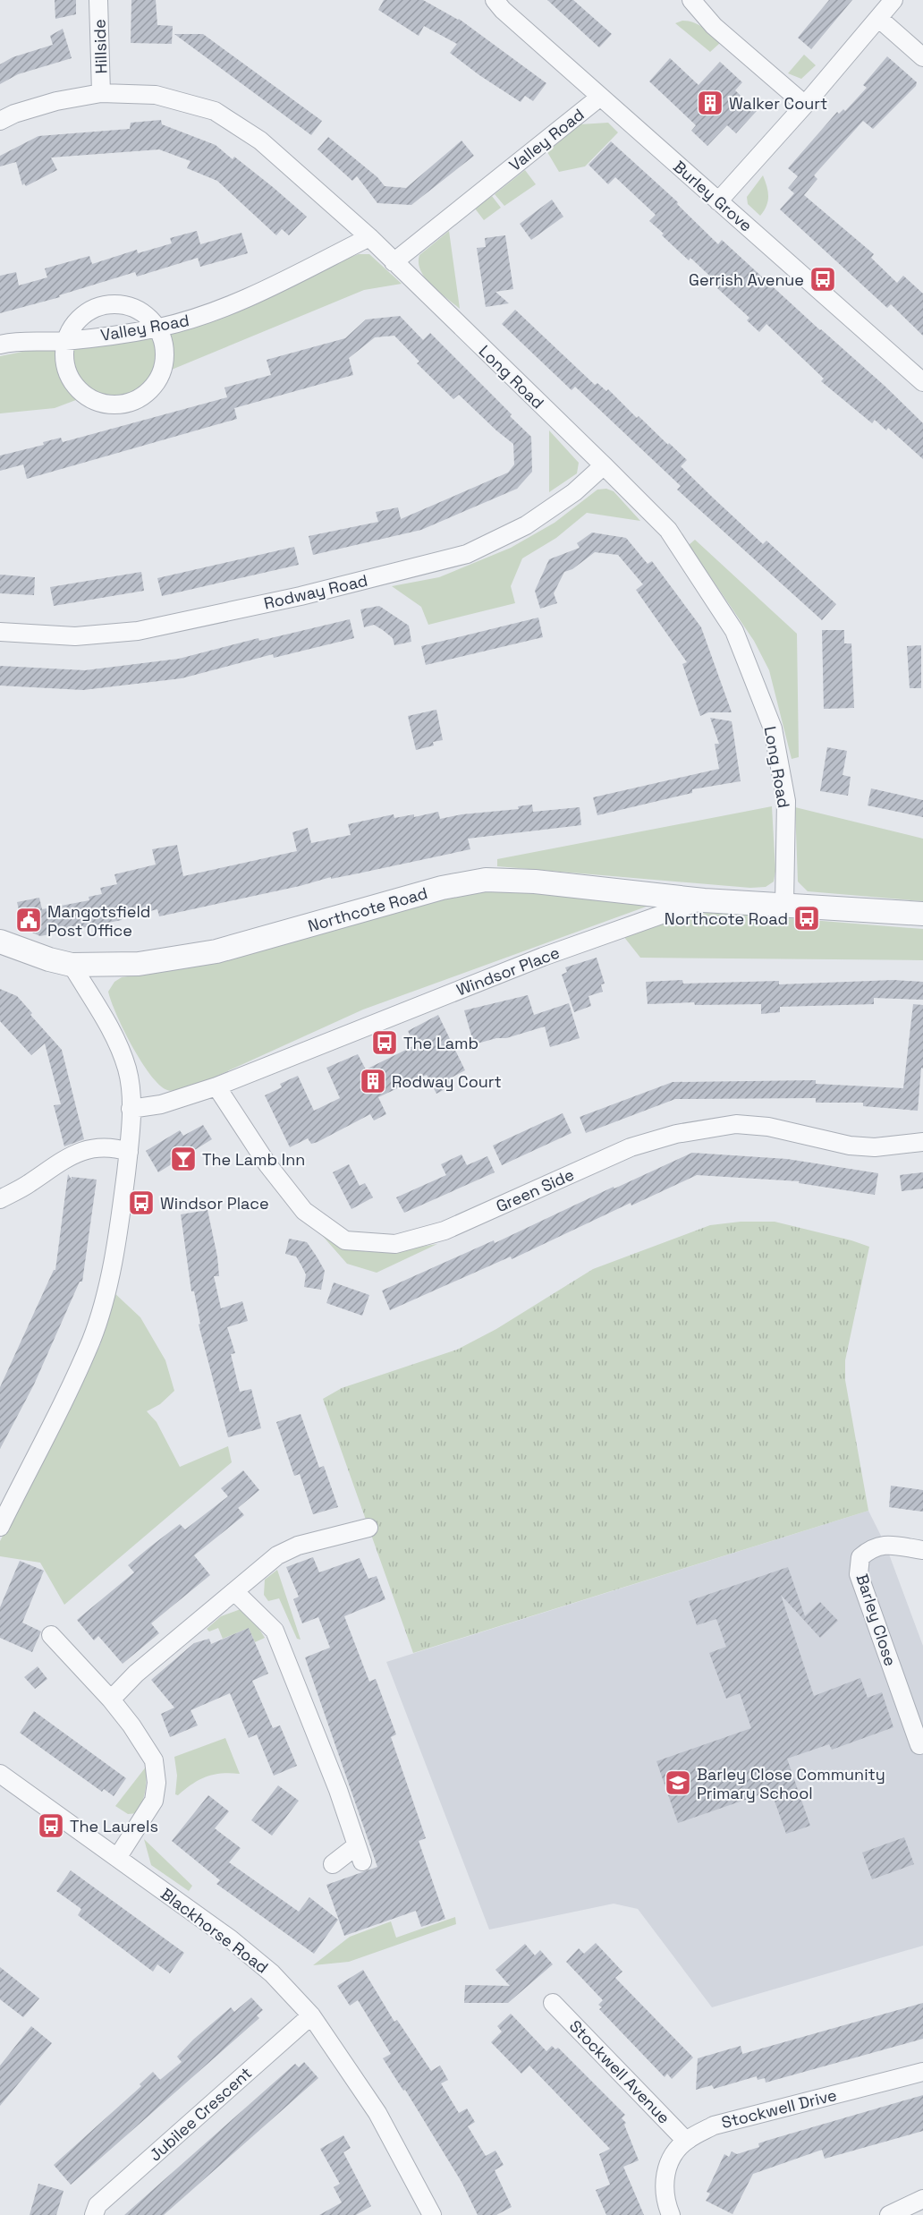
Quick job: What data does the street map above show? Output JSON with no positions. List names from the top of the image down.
{
  "streets": {
    "street": [
      "Hillside",
      "Valley Road",
      "Burley Grove",
      "Long Road",
      "Rodway Road",
      "Northcote Road",
      "Windsor Place",
      "Green Side",
      "Barley Close",
      "Blackhorse Road",
      "Stockwell Avenue",
      "Stockwell Drive",
      "Jubilee Crescent"
    ]
  },
  "crossings": [
    ["Hillside", "Long Road"],
    ["Valley Road", "Burley Grove"],
    ["Valley Road", "Long Road"],
    ["Long Road", "Rodway Road"],
    ["Long Road", "Northcote Road"],
    ["Northcote Road", "Windsor Place"],
    ["Windsor Place", "Green Side"],
    ["Blackhorse Road", "Jubilee Crescent"],
    ["Stockwell Avenue", "Stockwell Drive"]
  ],
  "places": {
    "building": ["Walker Court", "Rodway Court"],
    "bus stop": [
      "Gerrish Avenue",
      "Northcote Road",
      "The Lamb",
      "Windsor Place",
      "The Laurels"
    ],
    "public building": ["Mangotsfield Post Office"],
    "bar": ["The Lamb Inn"],
    "school or university": ["Barley Close Community Primary School"]
  }
}
